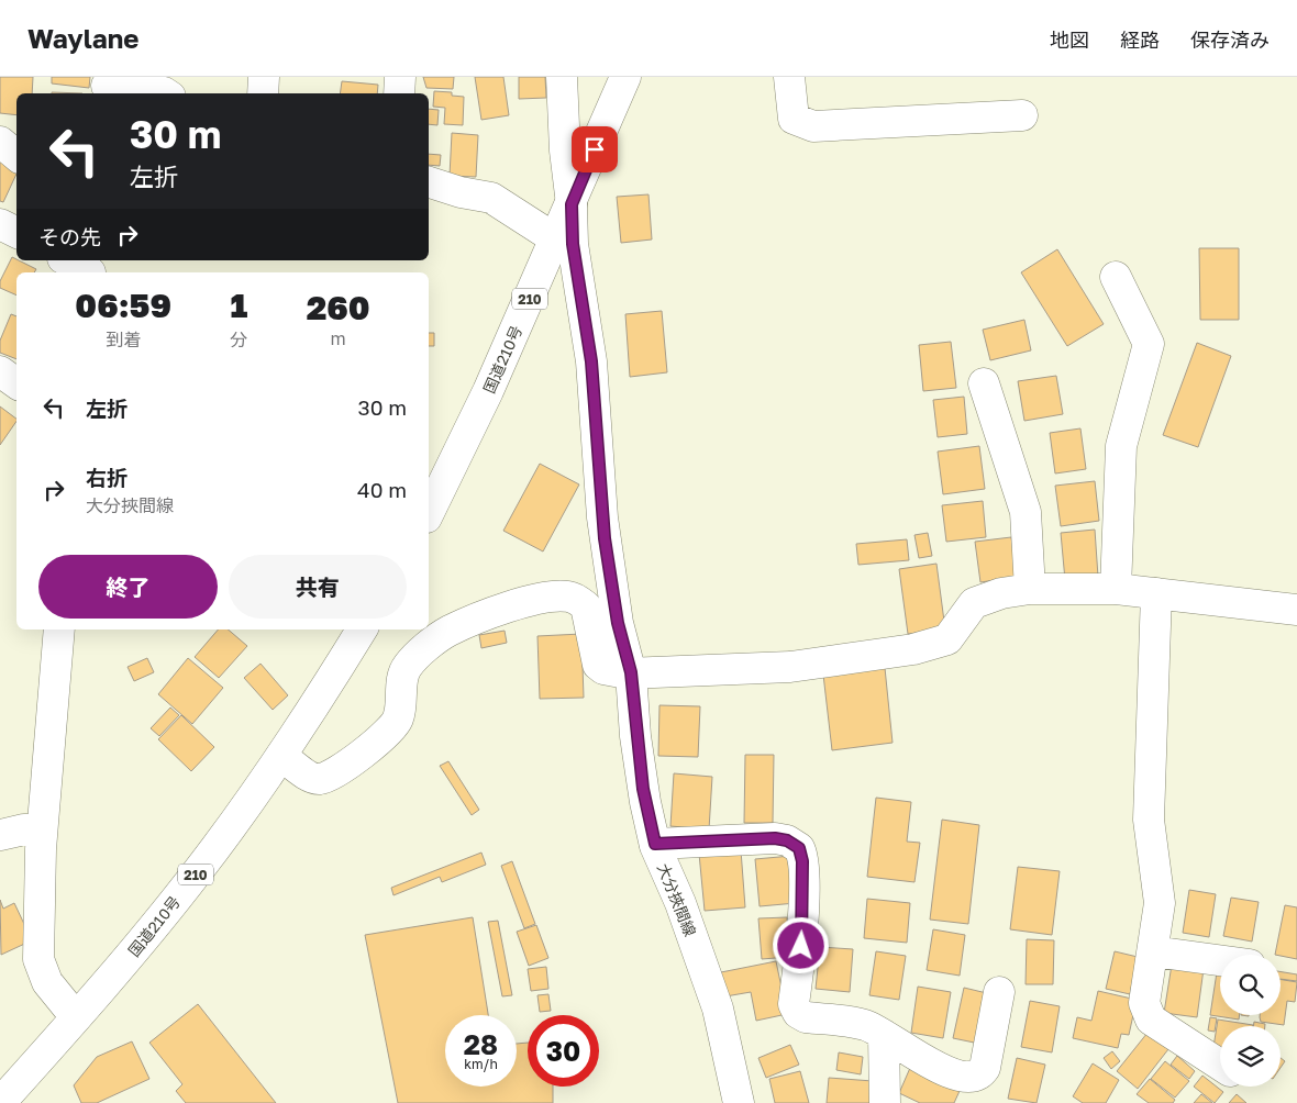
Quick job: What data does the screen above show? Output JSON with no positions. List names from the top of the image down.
{
  "streets": {
    "main road": ["210", "国道210号", "大分挾間線"]
  },
  "crossings": [
    ["国道210号", "大分挾間線"]
  ],
  "page": {
    "header": "Waylane",
    "nav": ["地図", "経路", "保存済み"],
    "turn": ["30 m", "左折"],
    "then": "その先",
    "eta": [
      "06:59",
      "到着",
      "1",
      "分",
      "260",
      "m"
    ],
    "list": [
      {
        "name": "左折",
        "value": "30 m"
      },
      {
        "name": "右折",
        "note": "大分挾間線",
        "value": "40 m"
      }
    ],
    "buttons": ["終了", "共有"],
    "speed": "28 km/h",
    "limit": "30"
  }
}
